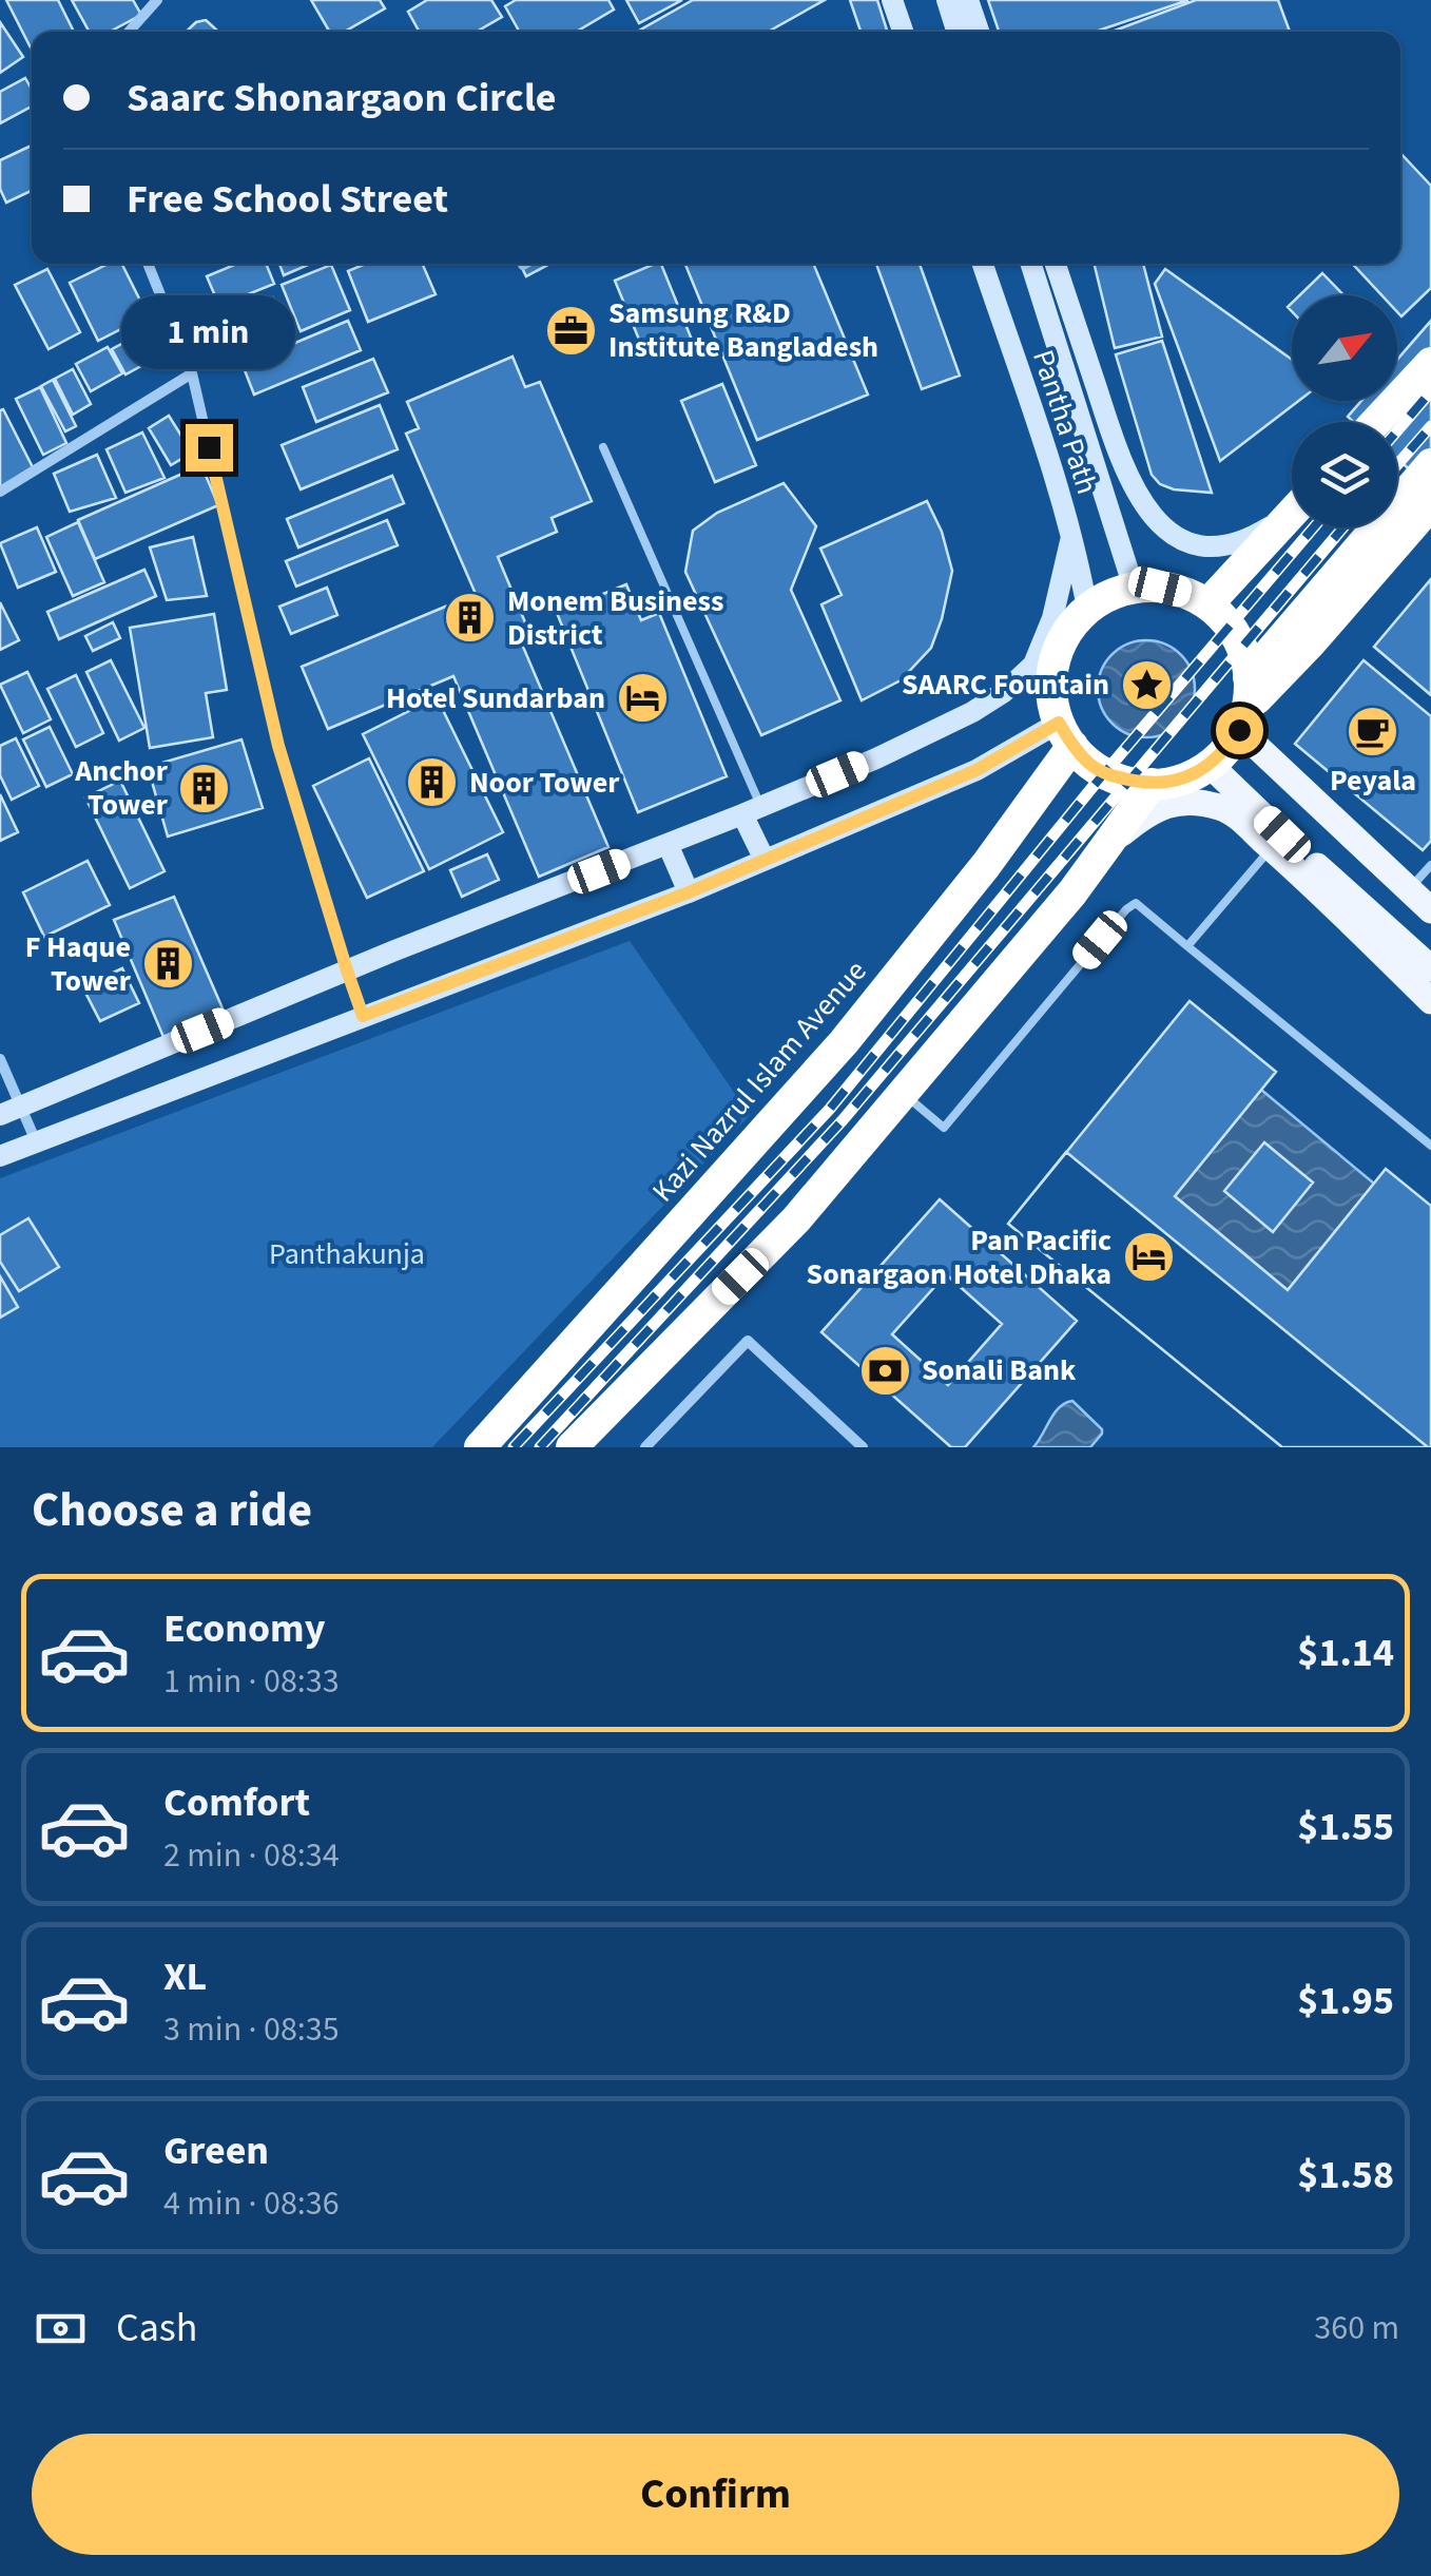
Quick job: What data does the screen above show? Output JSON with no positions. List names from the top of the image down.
{
  "streets": {
    "highway": ["Kazi Nazrul Islam Avenue"],
    "main road": ["Pantha Path"]
  },
  "crossings": [
    ["Pantha Path", "Kazi Nazrul Islam Avenue"]
  ],
  "parks": ["Panthakunja"],
  "places": {
    "office": ["Samsung R&D Institute Bangladesh"],
    "building": [
      "Monem Business District",
      "Noor Tower",
      "Anchor Tower",
      "F Haque Tower"
    ],
    "place": ["SAARC Fountain"],
    "hotel": ["Hotel Sundarban", "Pan Pacific Sonargaon Hotel Dhaka"],
    "cafe": ["Peyala"],
    "bank": ["Sonali Bank"]
  },
  "north": "top right",
  "page": {
    "banner": ["Saarc Shonargaon Circle", "Free School Street"],
    "bubble": "1 min",
    "heading": "Choose a ride",
    "list": [
      {
        "name": "Economy",
        "note": "1 min · 08:33",
        "value": "$1.14"
      },
      {
        "name": "Comfort",
        "note": "2 min · 08:34",
        "value": "$1.55"
      },
      {
        "name": "XL",
        "note": "3 min · 08:35",
        "value": "$1.95"
      },
      {
        "name": "Green",
        "note": "4 min · 08:36",
        "value": "$1.58"
      }
    ],
    "pay": ["Cash", "360 m"],
    "buttons": "Confirm"
  }
}
